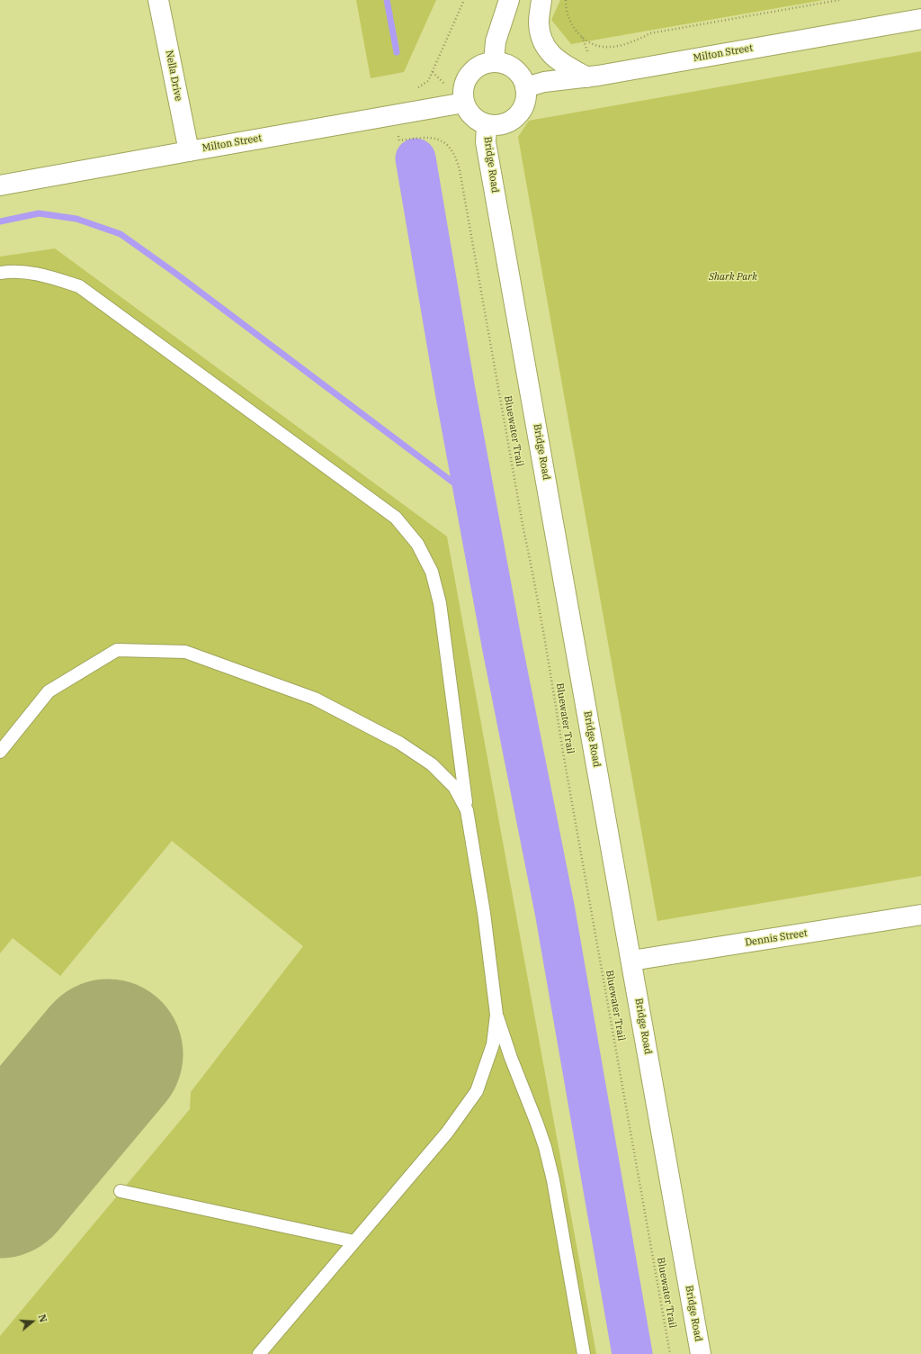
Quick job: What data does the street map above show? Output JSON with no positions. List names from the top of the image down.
{
  "streets": {
    "street": [
      "Milton Street",
      "Nella Drive",
      "Bridge Road",
      "Dennis Street"
    ],
    "path": ["Bluewater Trail"]
  },
  "crossings": [
    ["Milton Street", "Nella Drive"],
    ["Milton Street", "Bridge Road"],
    ["Bridge Road", "Dennis Street"]
  ],
  "parks": ["Shark Park"],
  "north": "right"
}
